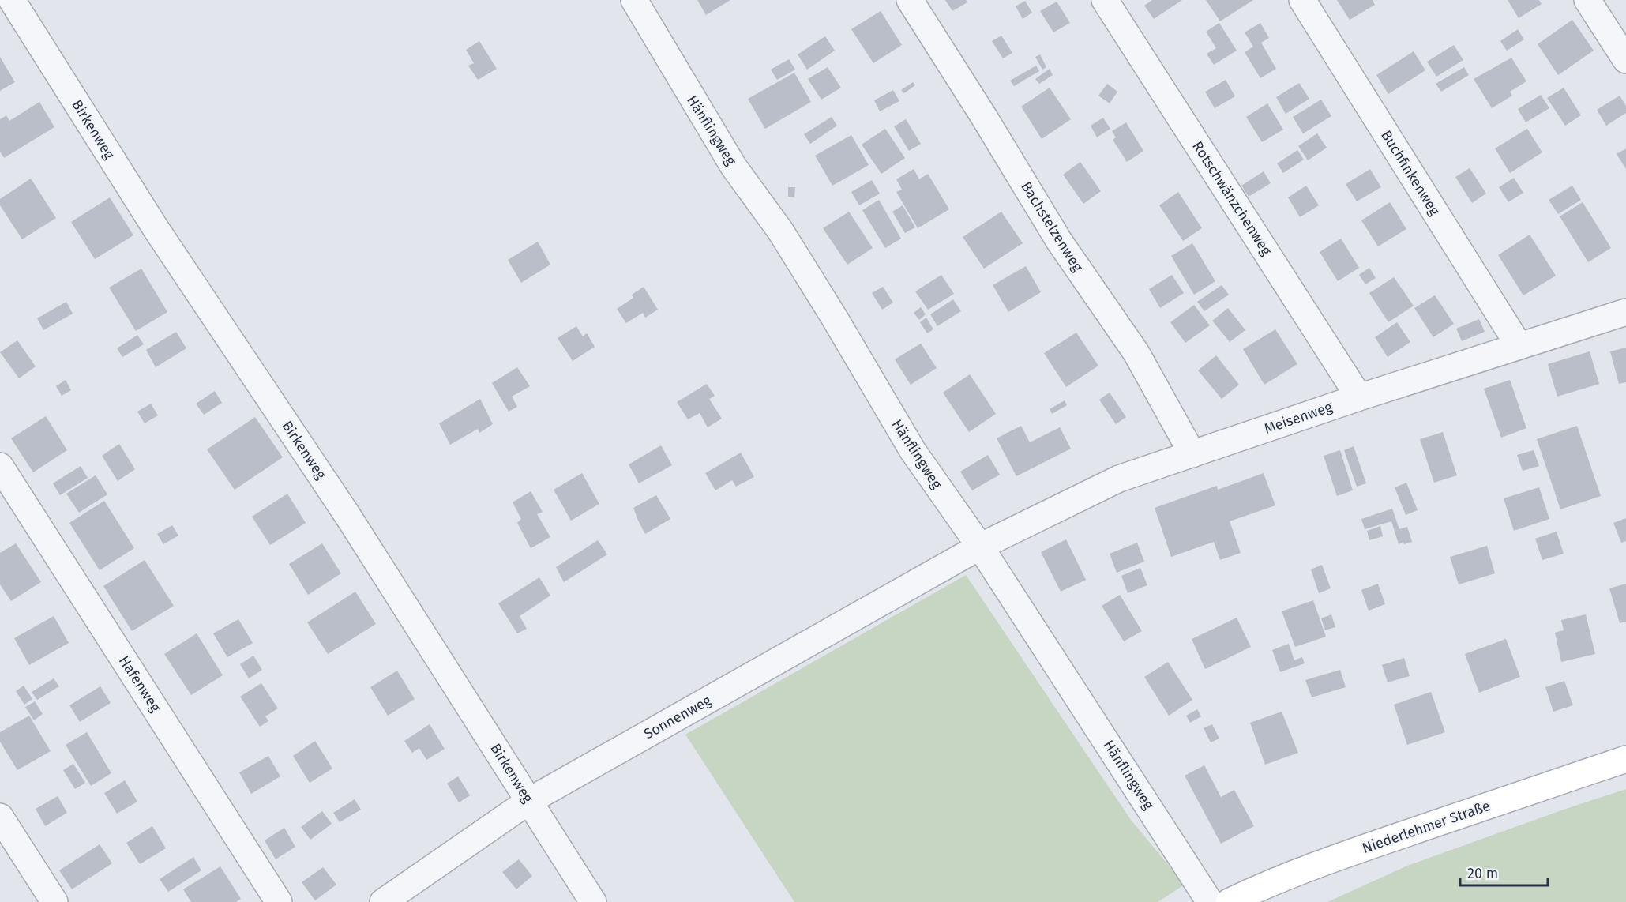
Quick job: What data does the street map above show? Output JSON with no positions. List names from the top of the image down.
{
  "streets": {
    "main road": ["Niederlehmer Straße"],
    "street": [
      "Birkenweg",
      "Hänflingweg",
      "Buchfinkenweg",
      "Rotschwänzchenweg",
      "Bachstelzenweg",
      "Meisenweg",
      "Hafenweg",
      "Sonnenweg"
    ]
  },
  "crossings": [
    ["Birkenweg", "Sonnenweg"],
    ["Hänflingweg", "Meisenweg"],
    ["Hänflingweg", "Sonnenweg"],
    ["Buchfinkenweg", "Meisenweg"],
    ["Rotschwänzchenweg", "Meisenweg"],
    ["Bachstelzenweg", "Meisenweg"],
    ["Meisenweg", "Sonnenweg"]
  ],
  "scale_bar": "20 m"
}
